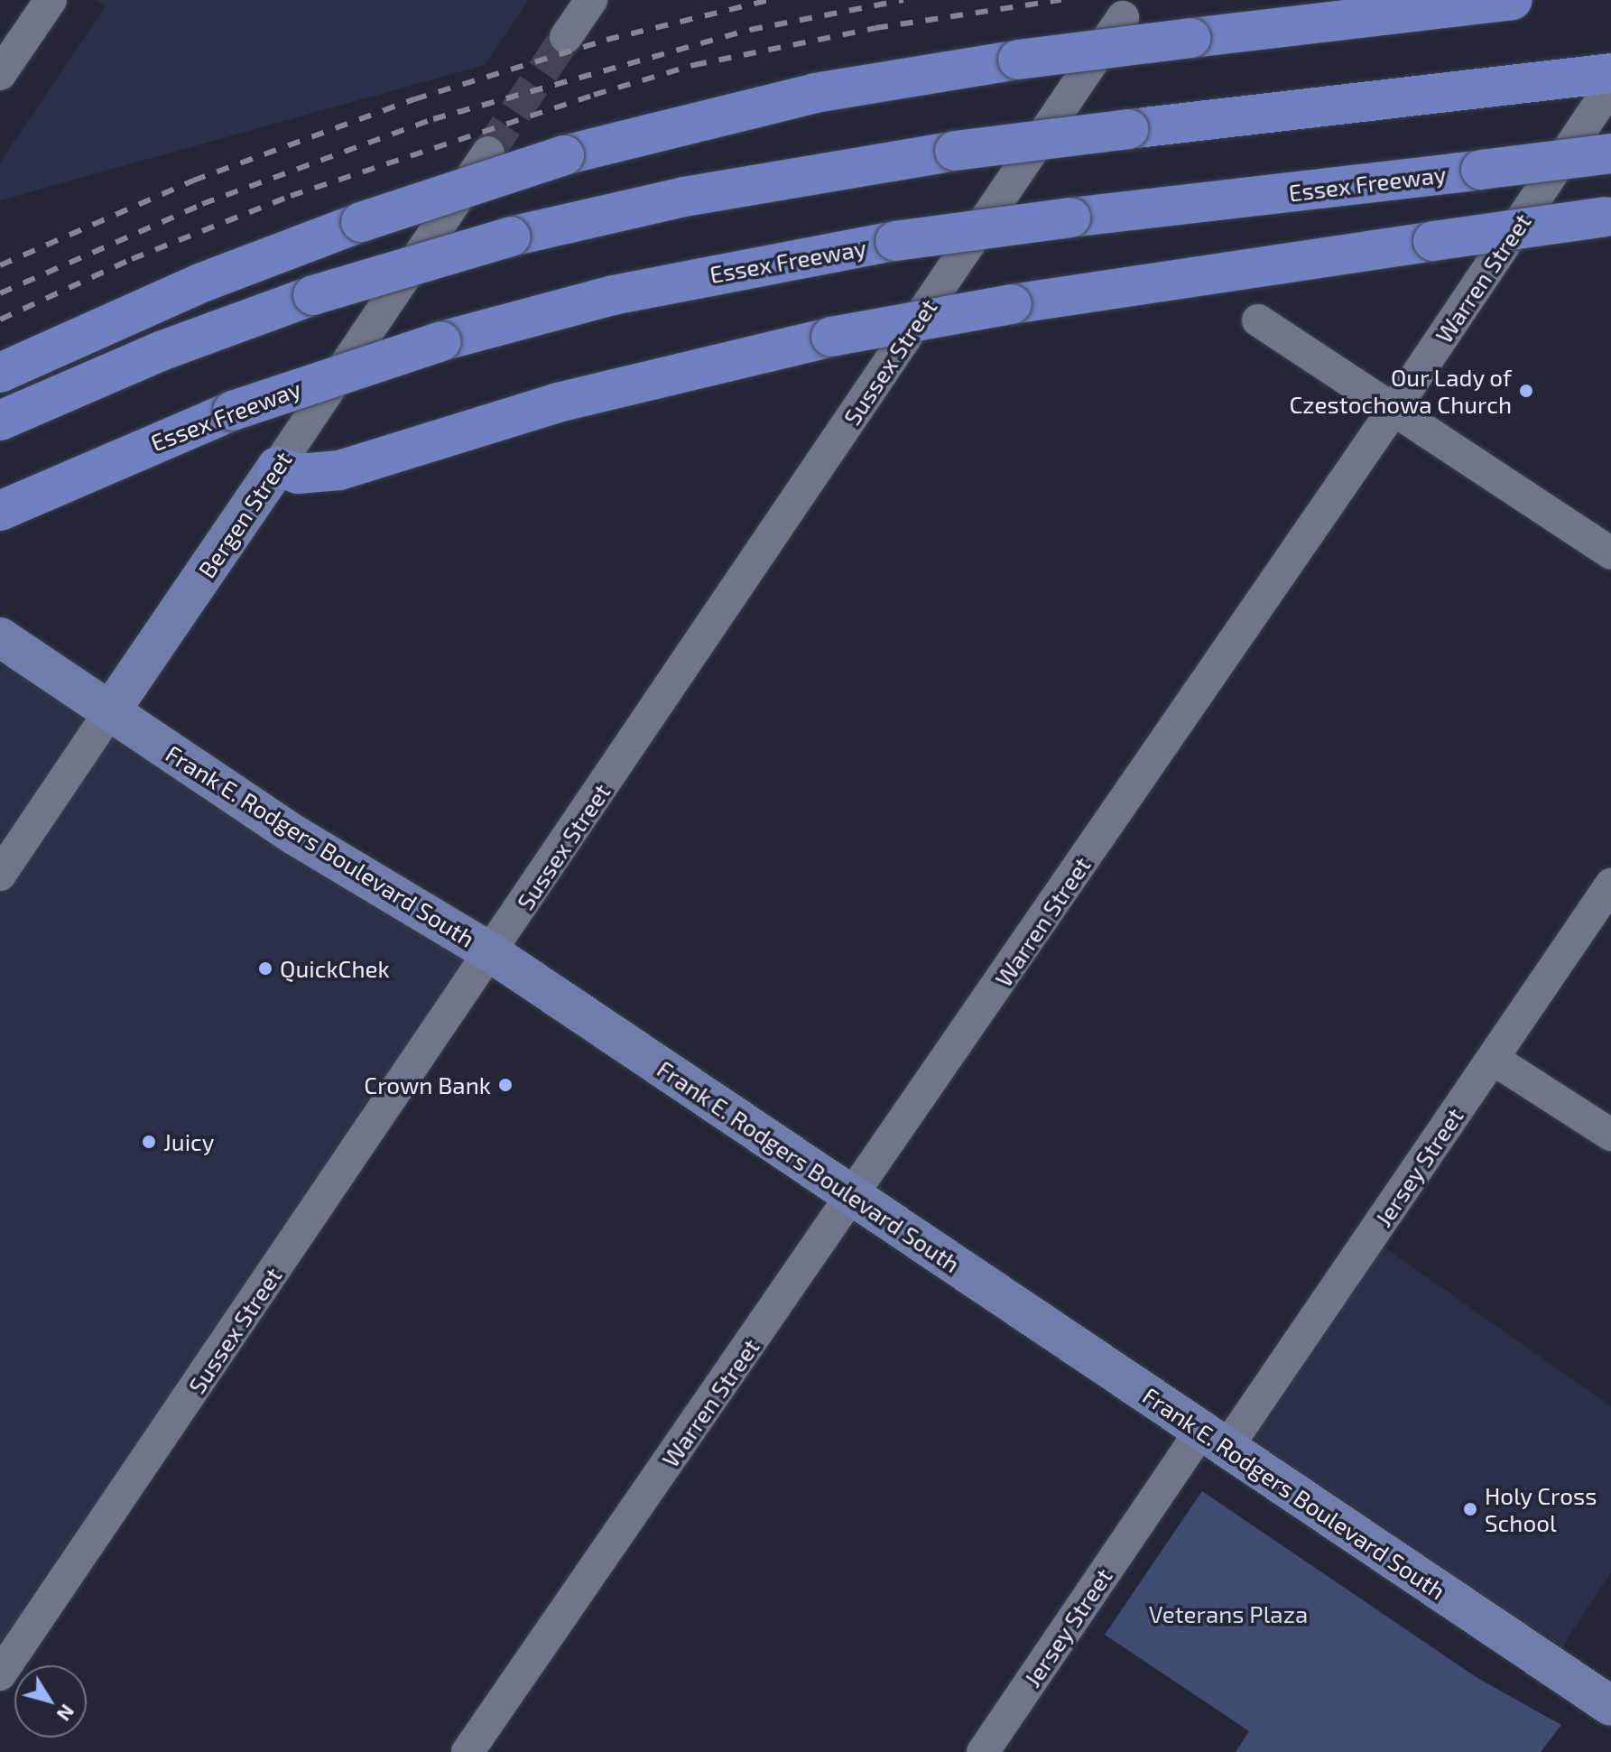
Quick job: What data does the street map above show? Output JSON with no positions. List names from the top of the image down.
{
  "streets": {
    "highway": ["Essex Freeway"],
    "main road": ["Bergen Street", "Frank E. Rodgers Boulevard South"],
    "street": ["Warren Street", "Sussex Street", "Jersey Street"]
  },
  "crossings": [
    ["Warren Street", "Frank E. Rodgers Boulevard South"],
    ["Sussex Street", "Frank E. Rodgers Boulevard South"],
    ["Bergen Street", "Frank E. Rodgers Boulevard South"],
    ["Frank E. Rodgers Boulevard South", "Jersey Street"]
  ],
  "parks": ["Veterans Plaza"],
  "places": [
    "Our Lady of Czestochowa Church",
    "QuickChek",
    "Crown Bank",
    "Juicy",
    "Holy Cross School"
  ],
  "north": "bottom right"
}
